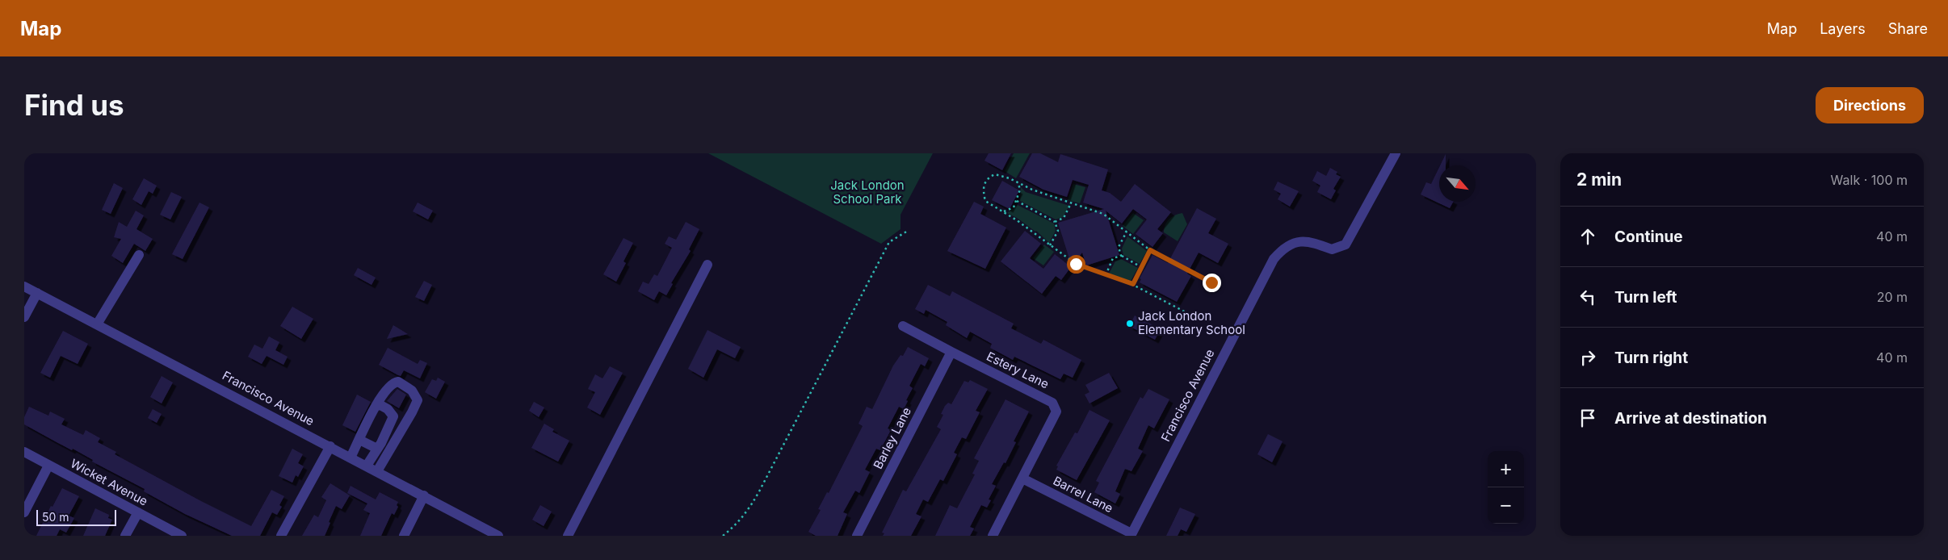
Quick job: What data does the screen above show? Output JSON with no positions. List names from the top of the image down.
{
  "streets": {
    "street": [
      "Estery Lane",
      "Francisco Avenue",
      "Barley Lane",
      "Wicket Avenue",
      "Barrel Lane"
    ]
  },
  "crossings": [
    ["Estery Lane", "Barley Lane"],
    ["Estery Lane", "Barrel Lane"],
    ["Francisco Avenue", "Barrel Lane"]
  ],
  "parks": ["Jack London School Park"],
  "places": ["Jack London Elementary School"],
  "scale_bar": "50 m",
  "north": "bottom right",
  "page": {
    "header": "Map",
    "nav": ["Map", "Layers", "Share"],
    "buttons": "Directions",
    "title": "Find us",
    "heading": ["2 min", "Walk · 100 m"],
    "list": [
      ["Continue", "40 m"],
      ["Turn left", "20 m"],
      ["Turn right", "40 m"],
      "Arrive at destination"
    ],
    "map_buttons": ["+", "−"],
    "scale": "50 m"
  }
}
